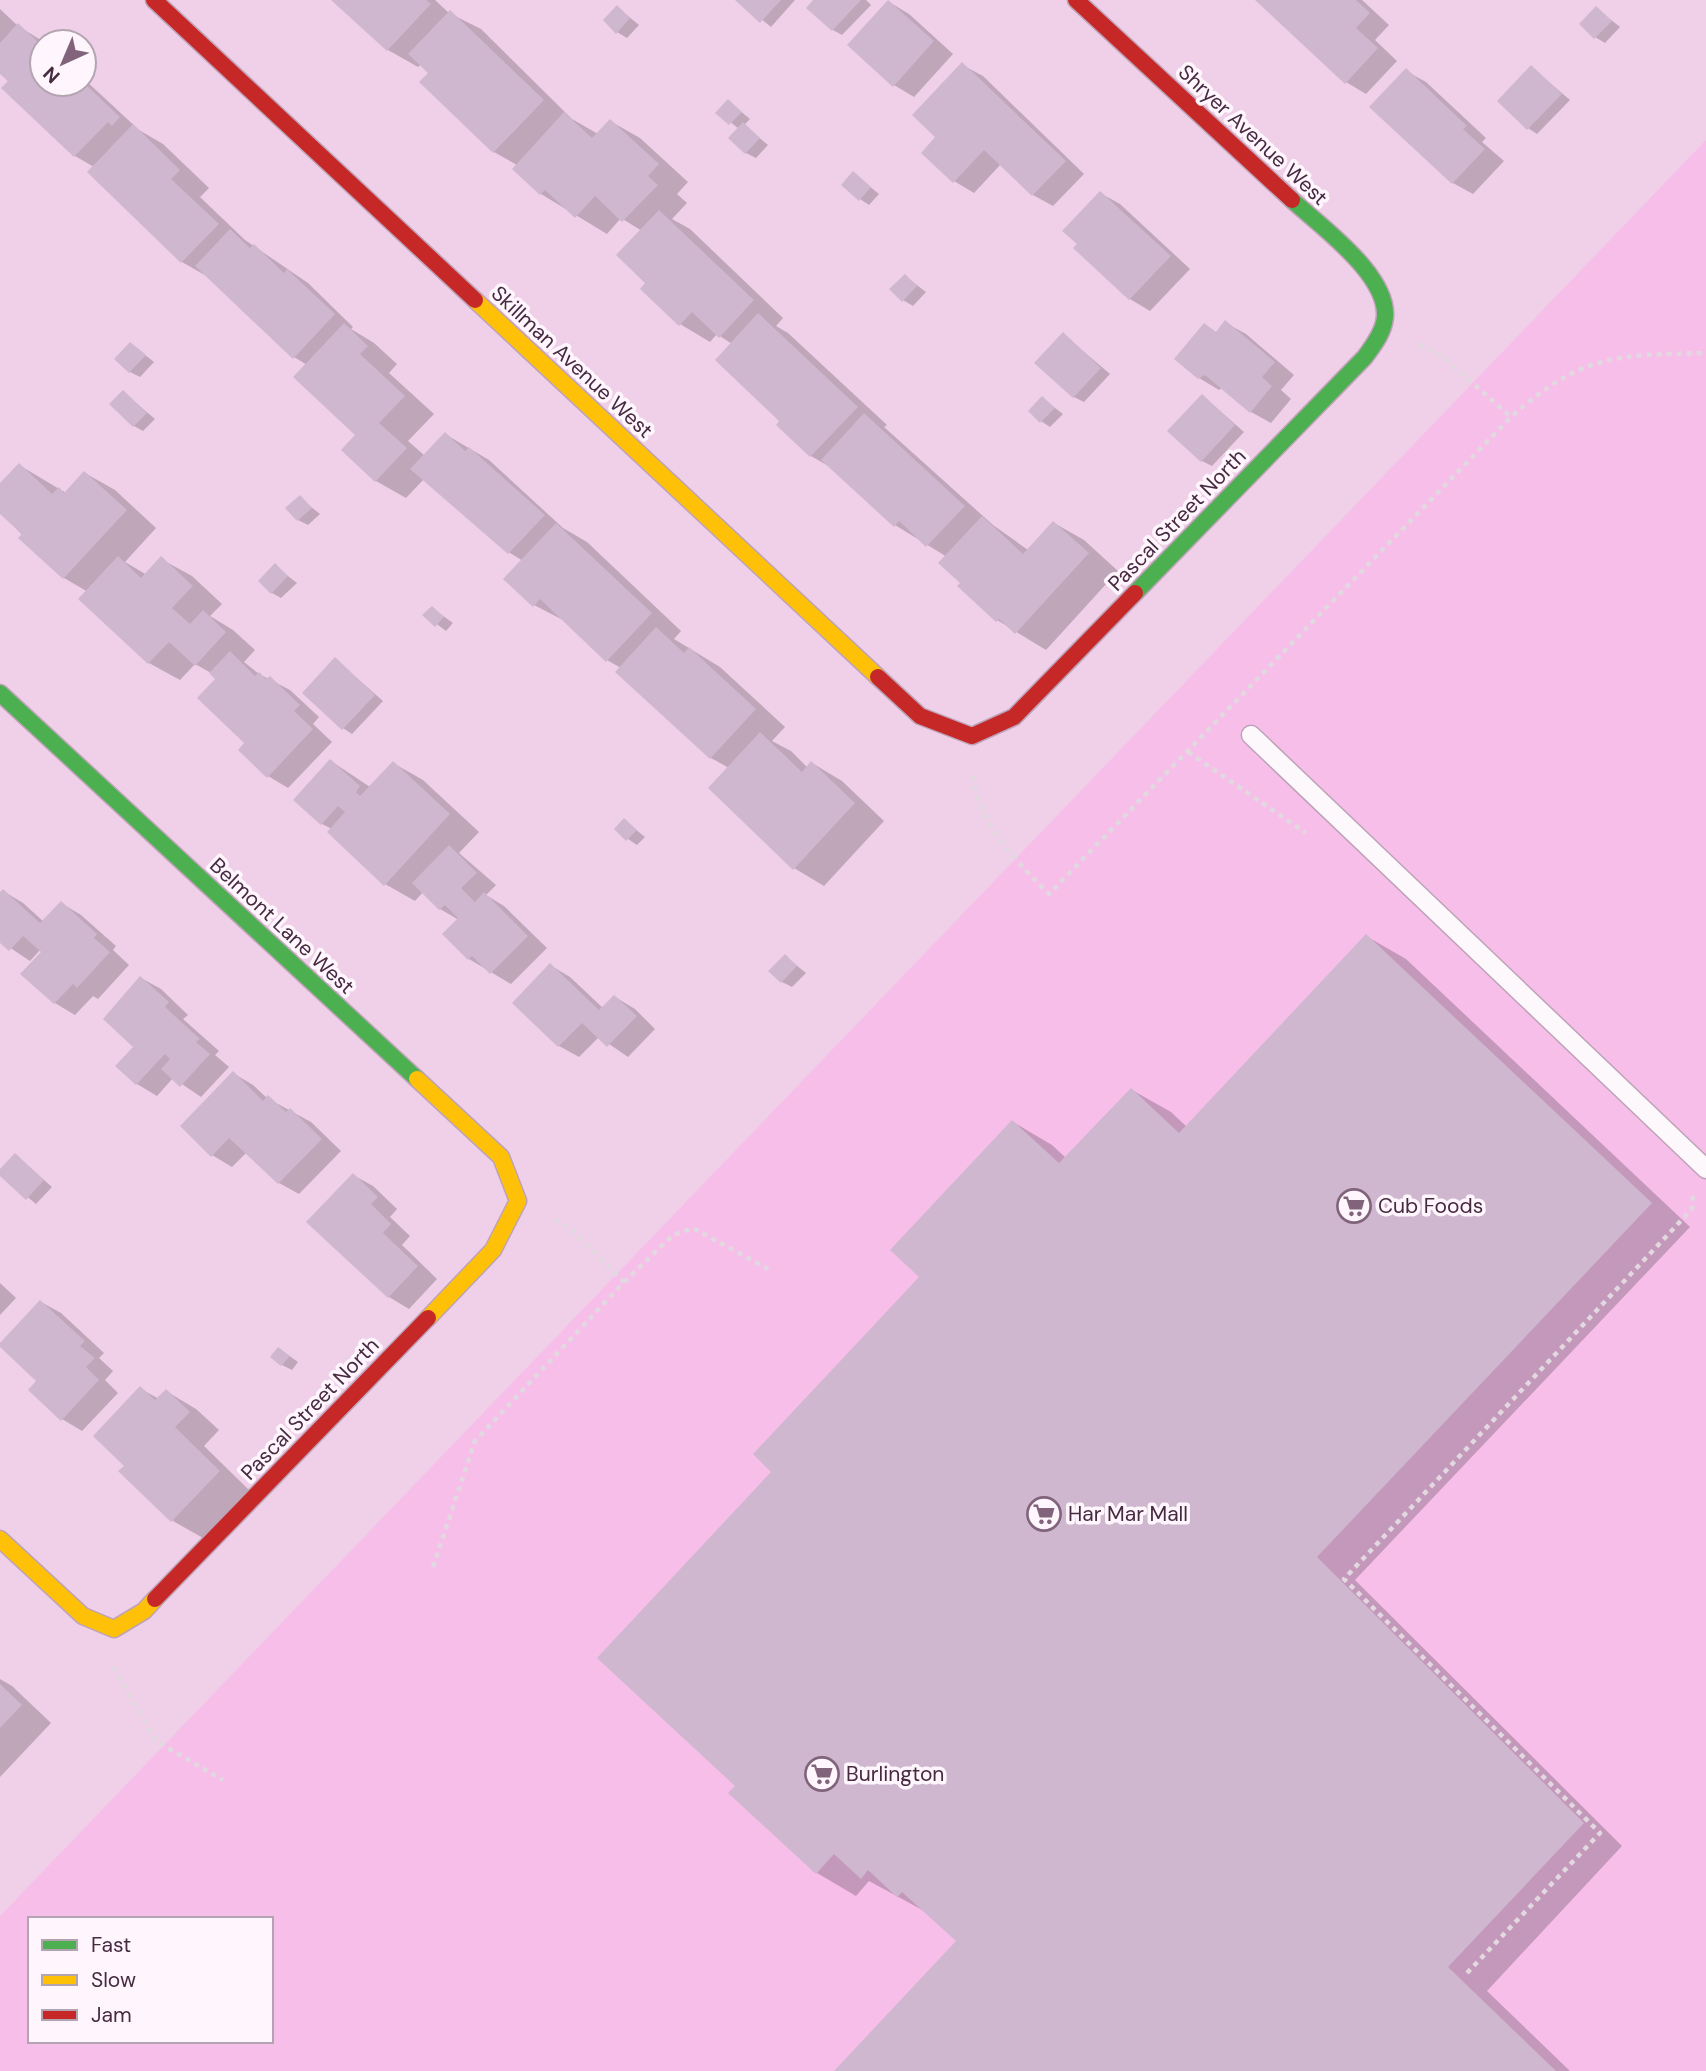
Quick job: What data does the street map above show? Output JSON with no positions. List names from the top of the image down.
{
  "streets": {
    "street": [
      "Shryer Avenue West",
      "Skillman Avenue West",
      "Pascal Street North",
      "Belmont Lane West"
    ]
  },
  "crossings": [
    ["Shryer Avenue West", "Pascal Street North"],
    ["Skillman Avenue West", "Pascal Street North"],
    ["Pascal Street North", "Belmont Lane West"]
  ],
  "places": {
    "supermarket": ["Cub Foods", "Har Mar Mall", "Burlington"]
  },
  "legend": ["Fast", "Slow", "Jam"],
  "north": "bottom left"
}
